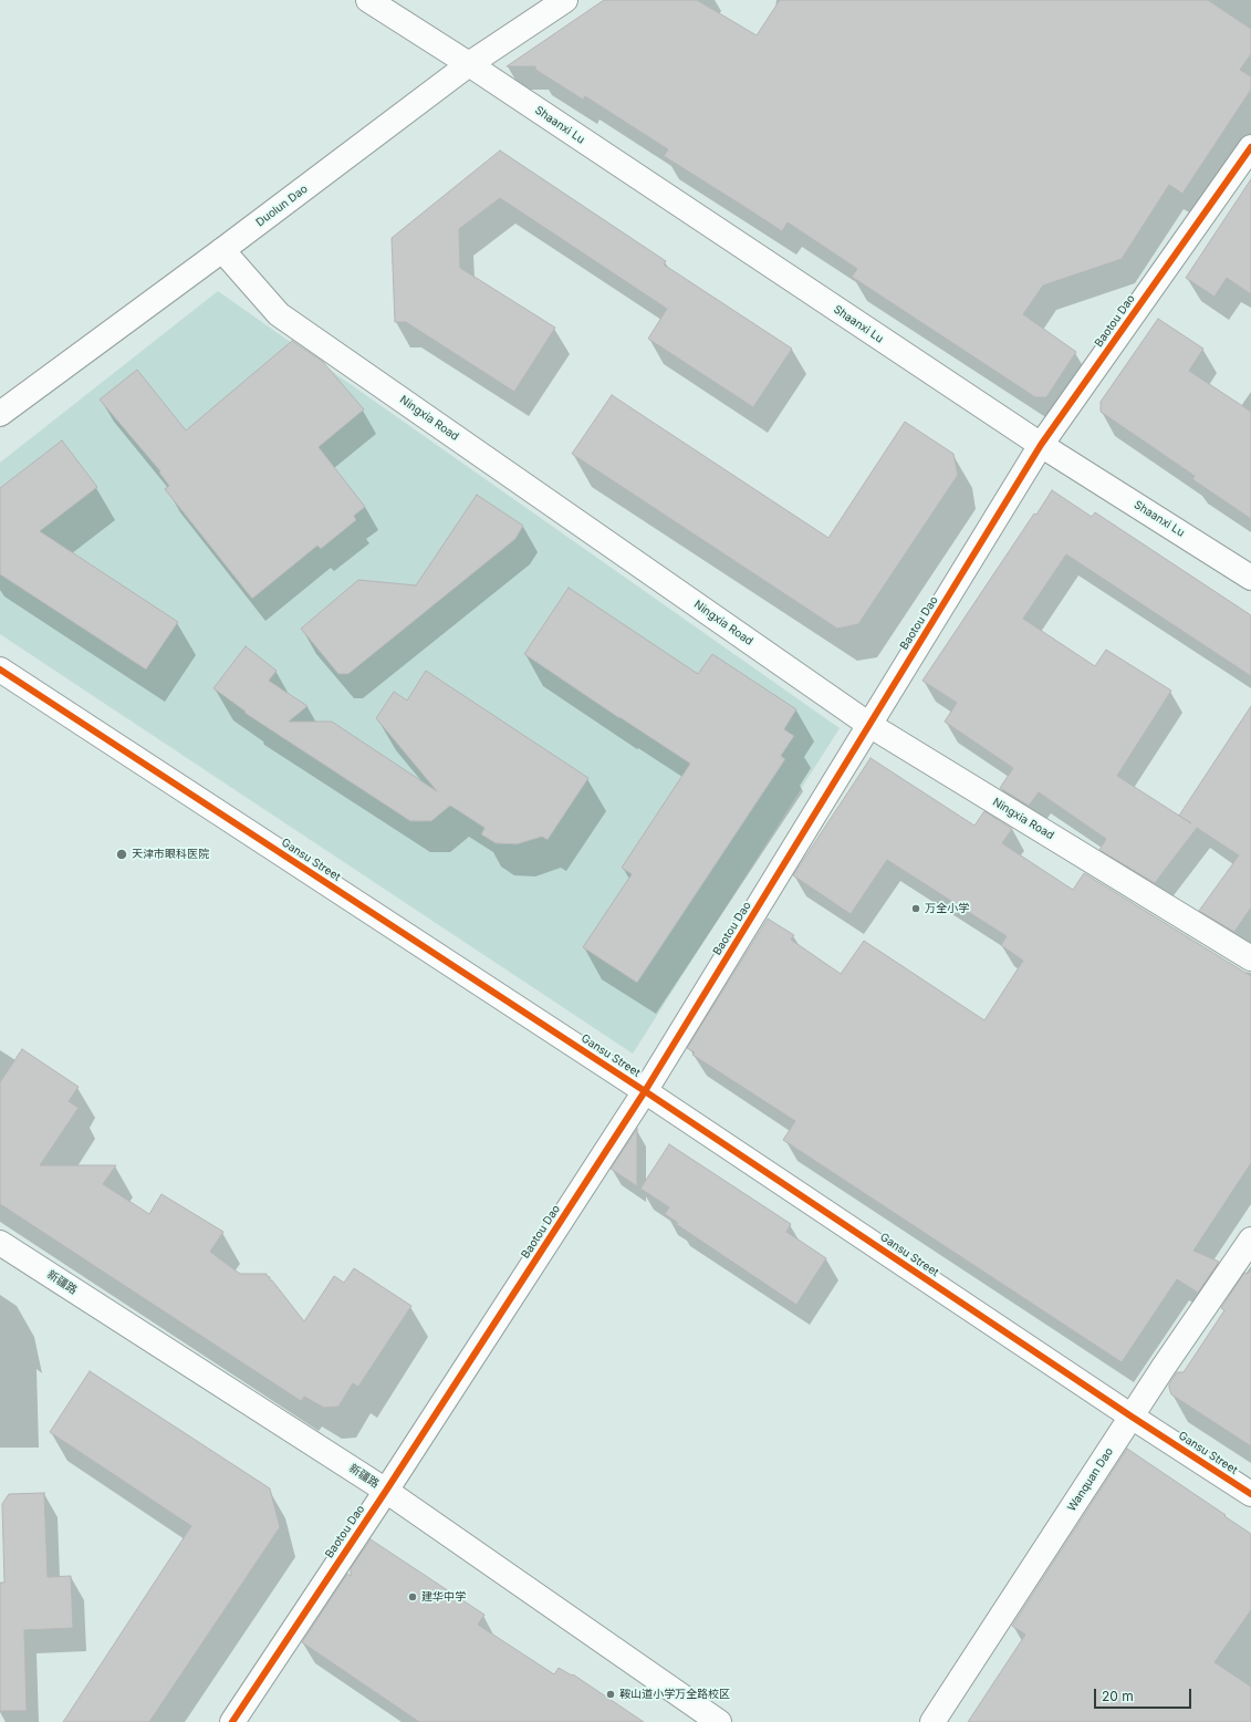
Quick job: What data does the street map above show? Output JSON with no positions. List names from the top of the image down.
{
  "streets": {
    "street": [
      "Shaanxi Lu",
      "Duolun Dao",
      "Baotou Dao",
      "Ningxia Road",
      "Gansu Street",
      "新疆路",
      "Wanquan Dao"
    ]
  },
  "crossings": [
    ["Shaanxi Lu", "Duolun Dao"],
    ["Shaanxi Lu", "Baotou Dao"],
    ["Duolun Dao", "Ningxia Road"],
    ["Baotou Dao", "Ningxia Road"],
    ["Baotou Dao", "Gansu Street"],
    ["Baotou Dao", "新疆路"],
    ["Gansu Street", "Wanquan Dao"]
  ],
  "places": [
    "天津市眼科医院",
    "万全小学",
    "建华中学",
    "鞍山道小学万全路校区"
  ],
  "scale_bar": "20 m"
}
